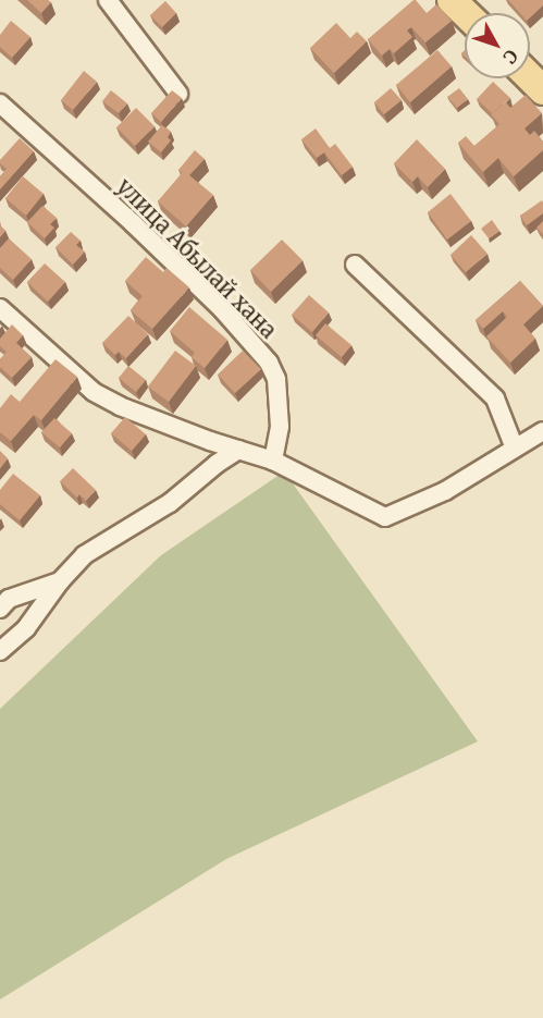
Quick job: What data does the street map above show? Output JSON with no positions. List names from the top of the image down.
{
  "streets": {
    "street": ["улица Абылай хана"]
  },
  "north": "bottom right"
}
